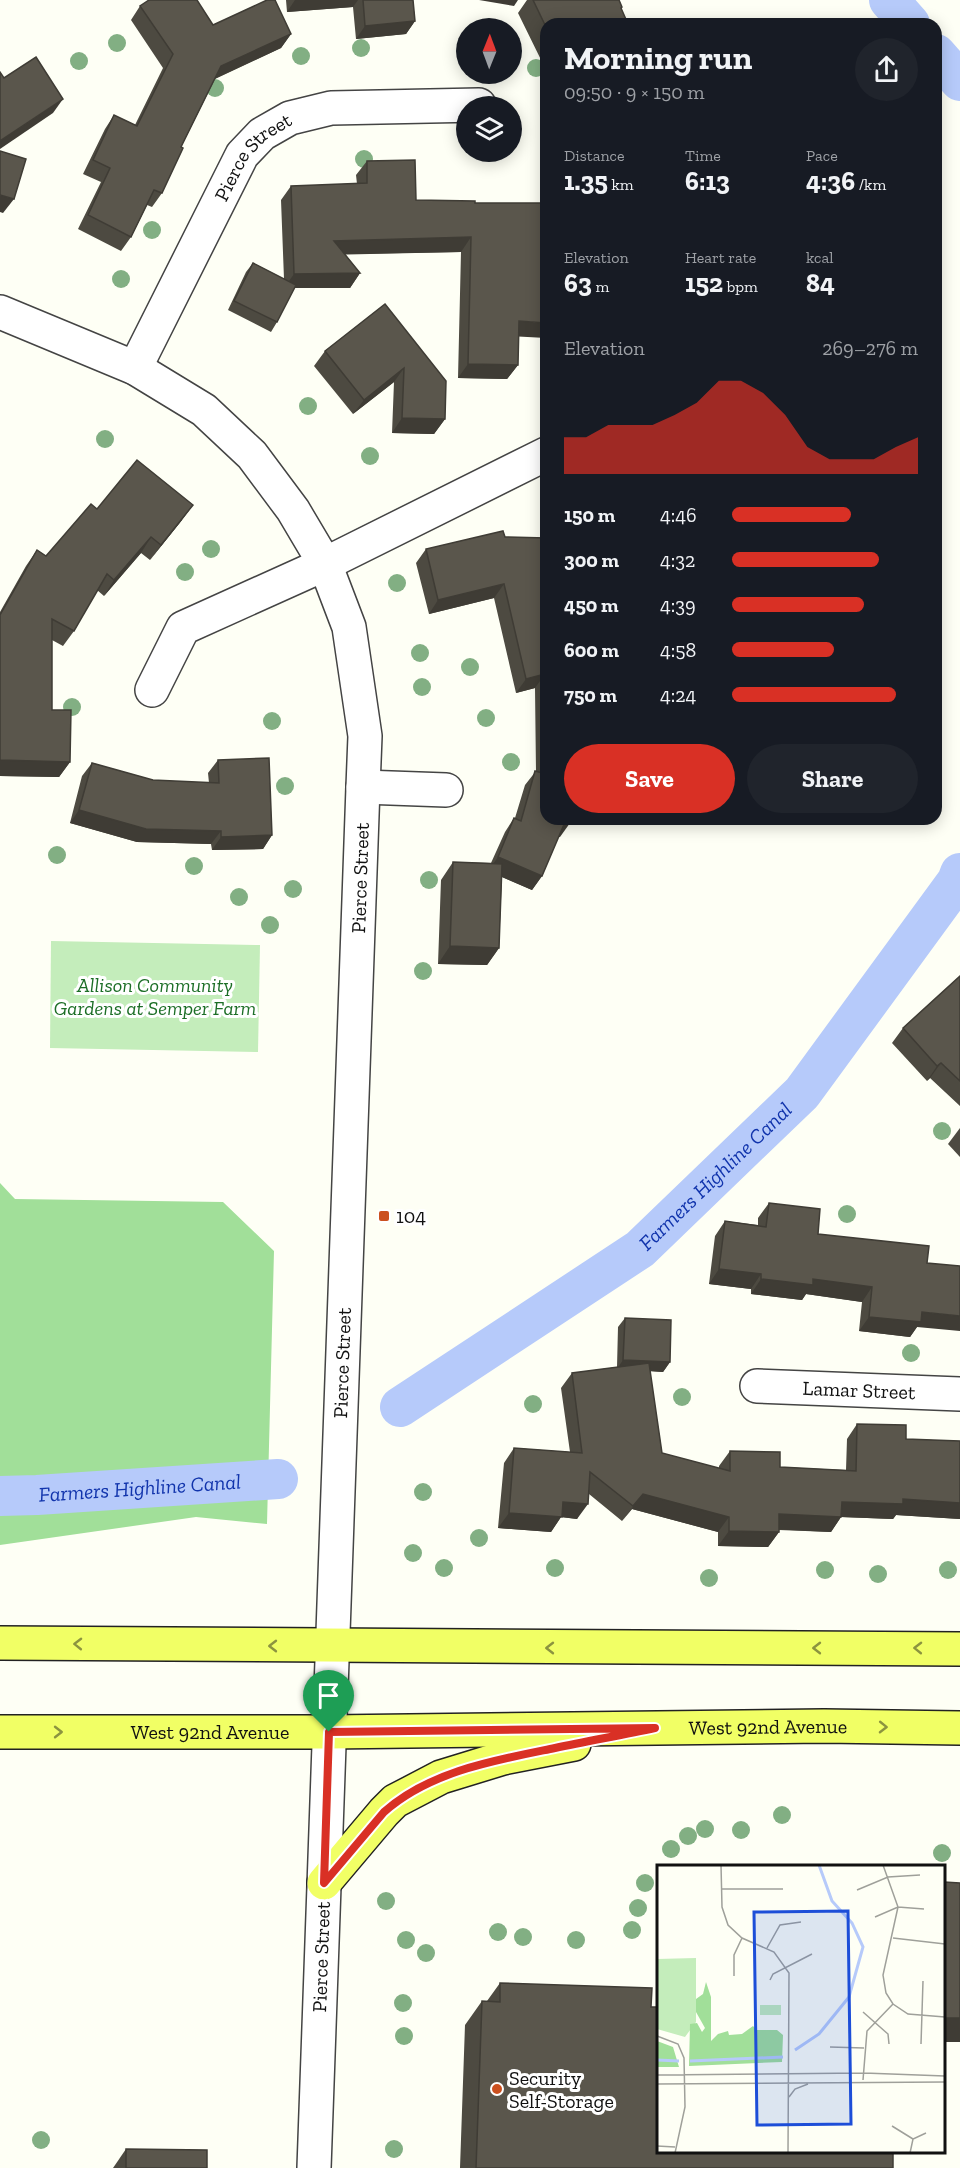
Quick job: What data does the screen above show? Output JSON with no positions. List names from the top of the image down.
{
  "streets": {
    "main road": ["West 92nd Avenue"],
    "street": ["Pierce Street", "Lamar Street"]
  },
  "crossings": [
    ["Pierce Street", "West 92nd Avenue"]
  ],
  "water": ["Farmers Highline Canal"],
  "parks": ["Allison Community Gardens at Semper Farm"],
  "places": {
    "transit": ["104"],
    "other": ["Security Self-Storage"]
  },
  "north": "top",
  "page": {
    "heading": ["Morning run", "09:50 · 9 × 150 m"],
    "stats": [
      ["Distance", "1.35 km"],
      ["Time", "6:13"],
      ["Pace", "4:36 /km"],
      ["Elevation", "63 m"],
      ["Heart rate", "152 bpm"],
      ["kcal", "84"]
    ],
    "chart": ["Elevation", "269–276 m"],
    "list": [
      {
        "name": "150 m",
        "note": "4:46"
      },
      {
        "name": "300 m",
        "note": "4:32"
      },
      {
        "name": "450 m",
        "note": "4:39"
      },
      {
        "name": "600 m",
        "note": "4:58"
      },
      {
        "name": "750 m",
        "note": "4:24"
      }
    ],
    "buttons": ["Save", "Share"]
  }
}
